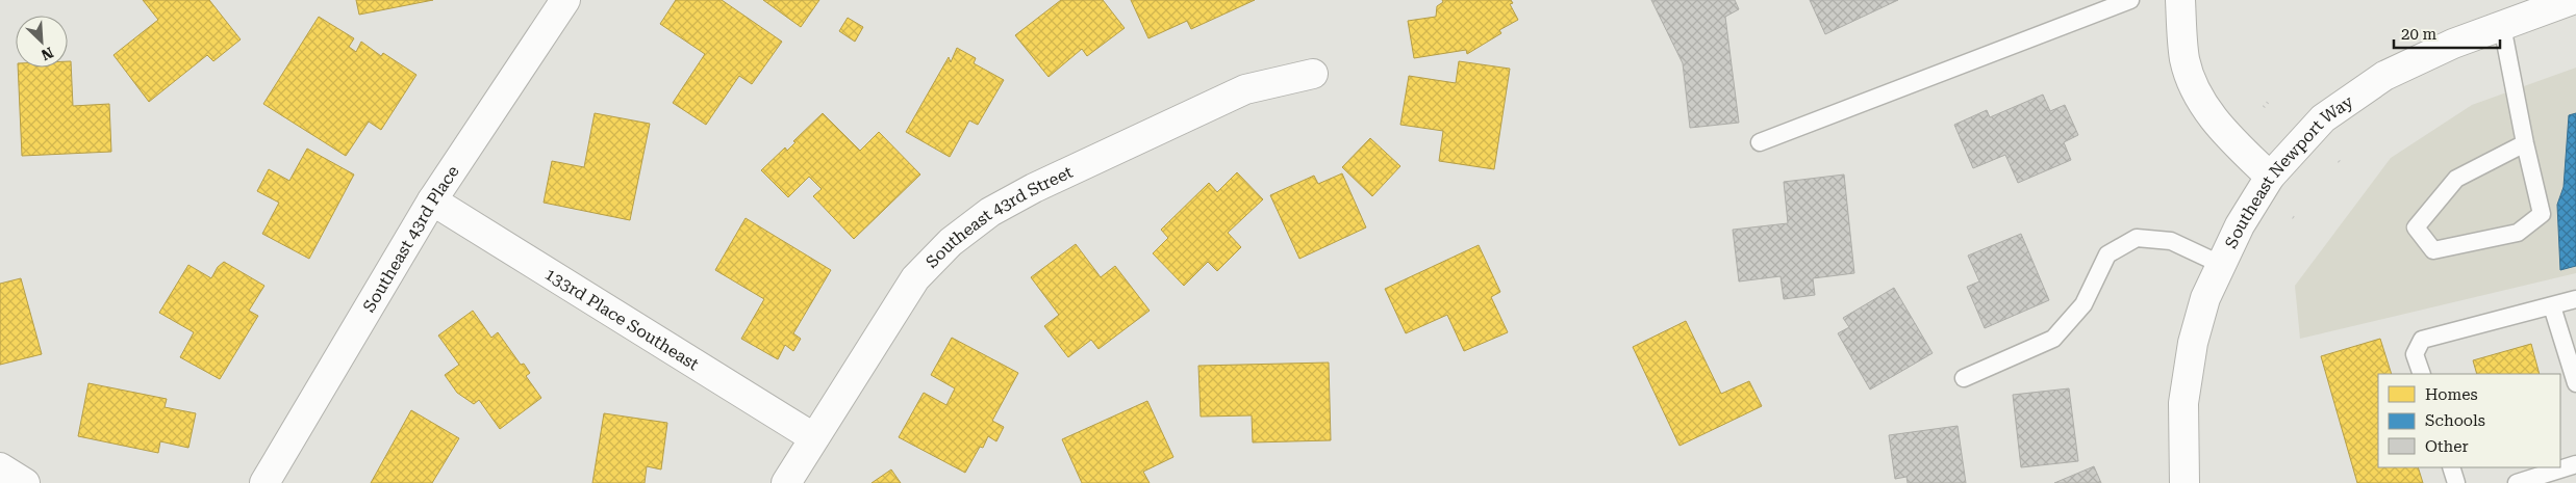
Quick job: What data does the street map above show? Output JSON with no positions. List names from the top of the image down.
{
  "streets": {
    "street": [
      "Southeast Newport Way",
      "Southeast 43rd Street",
      "Southeast 43rd Place",
      "133rd Place Southeast"
    ]
  },
  "crossings": [
    ["Southeast 43rd Street", "133rd Place Southeast"],
    ["Southeast 43rd Place", "133rd Place Southeast"]
  ],
  "legend": ["Homes", "Schools", "Other"],
  "scale_bar": "20 m",
  "north": "bottom right"
}
